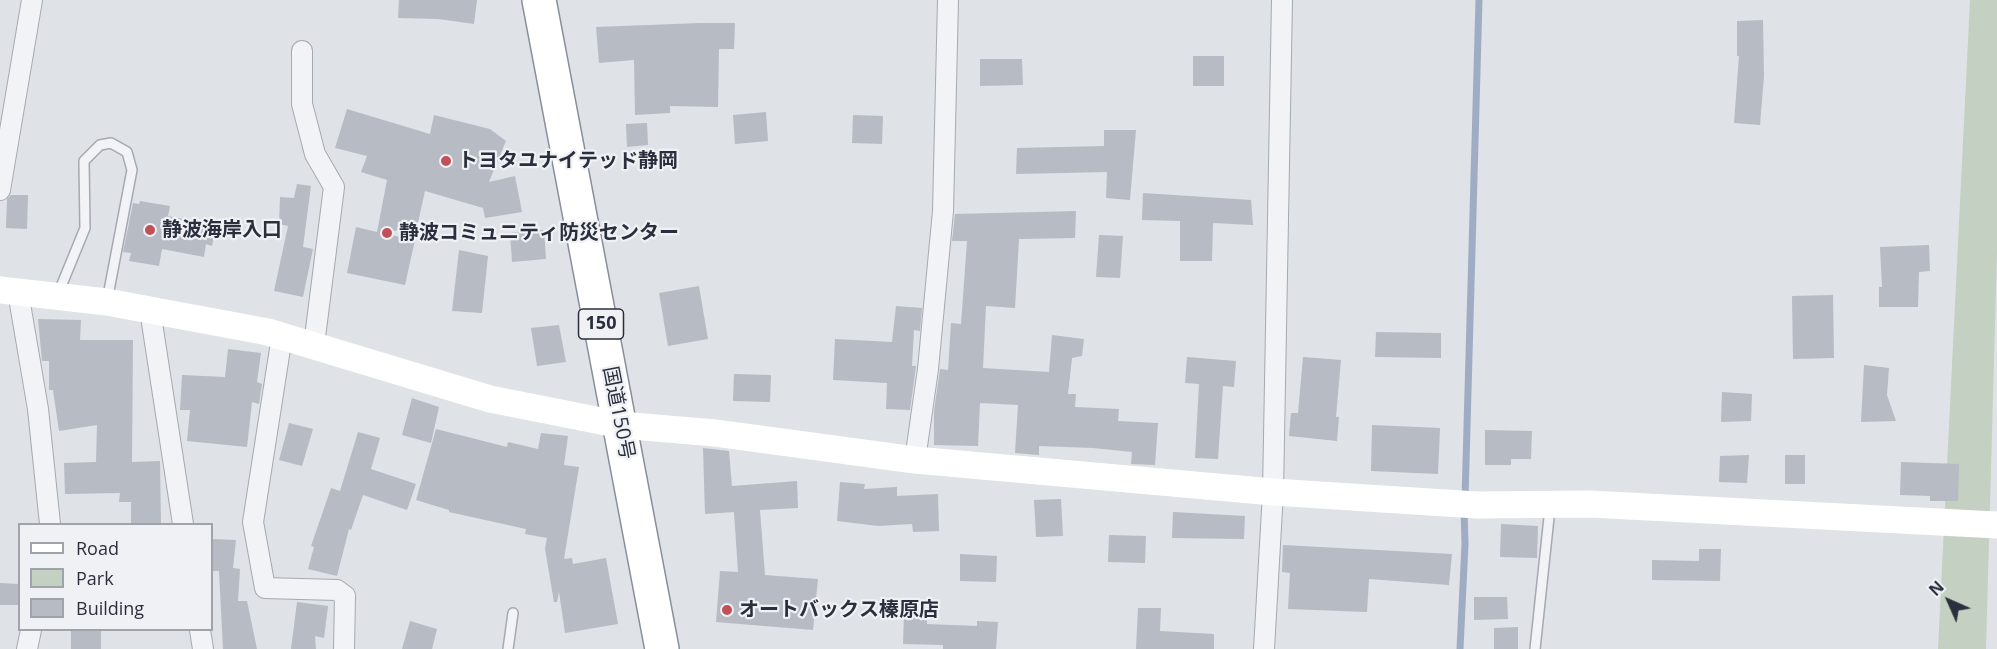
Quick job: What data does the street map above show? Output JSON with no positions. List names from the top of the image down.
{
  "streets": {
    "highway": ["150", "国道150号"]
  },
  "places": [
    "トヨタユナイテッド静岡",
    "静波海岸入口",
    "静波コミュニティ防災センター",
    "オートバックス榛原店"
  ],
  "legend": ["Road", "Park", "Building"],
  "north": "top left"
}
